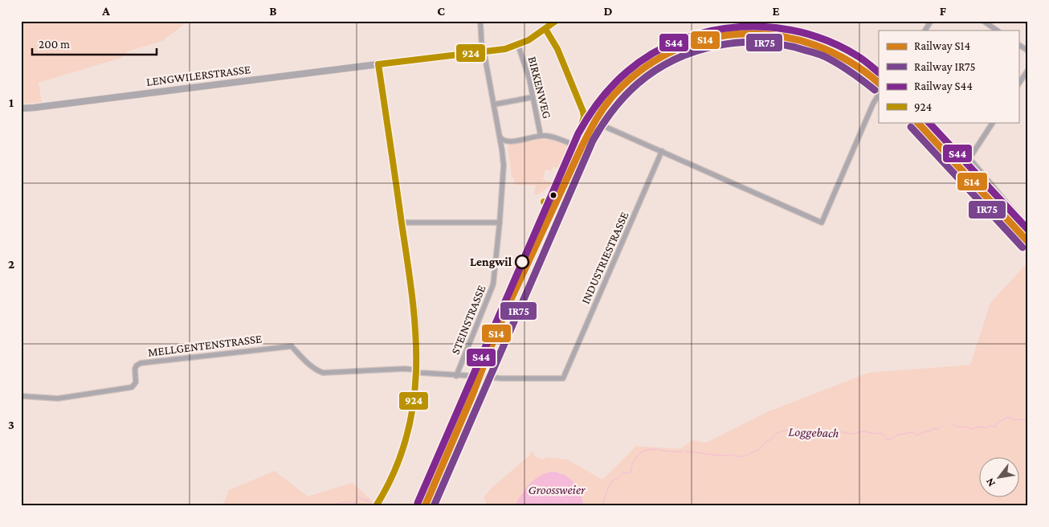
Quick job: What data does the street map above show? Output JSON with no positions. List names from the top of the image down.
{
  "streets": {
    "street": [
      "LENGWILERSTRASSE",
      "BIRKENWEG",
      "INDUSTRIESTRASSE",
      "STEINSTRASSE",
      "MELLGENTENSTRASSE"
    ]
  },
  "crossings": [
    ["LENGWILERSTRASSE", "BIRKENWEG"],
    ["LENGWILERSTRASSE", "STEINSTRASSE"]
  ],
  "water": ["Loggebach", "Groossweier"],
  "places": ["Lengwil"],
  "lines": [
    "transit line 924",
    "rail line S44",
    "rail line S14",
    "rail line IR75"
  ],
  "legend": [
    "Railway S14",
    "Railway IR75",
    "Railway S44",
    "924"
  ],
  "scale_bar": "200 m",
  "north": "bottom left",
  "grid": {
    "columns": [
      "A",
      "B",
      "C",
      "D",
      "E",
      "F"
    ],
    "rows": ["1", "2", "3"]
  }
}
